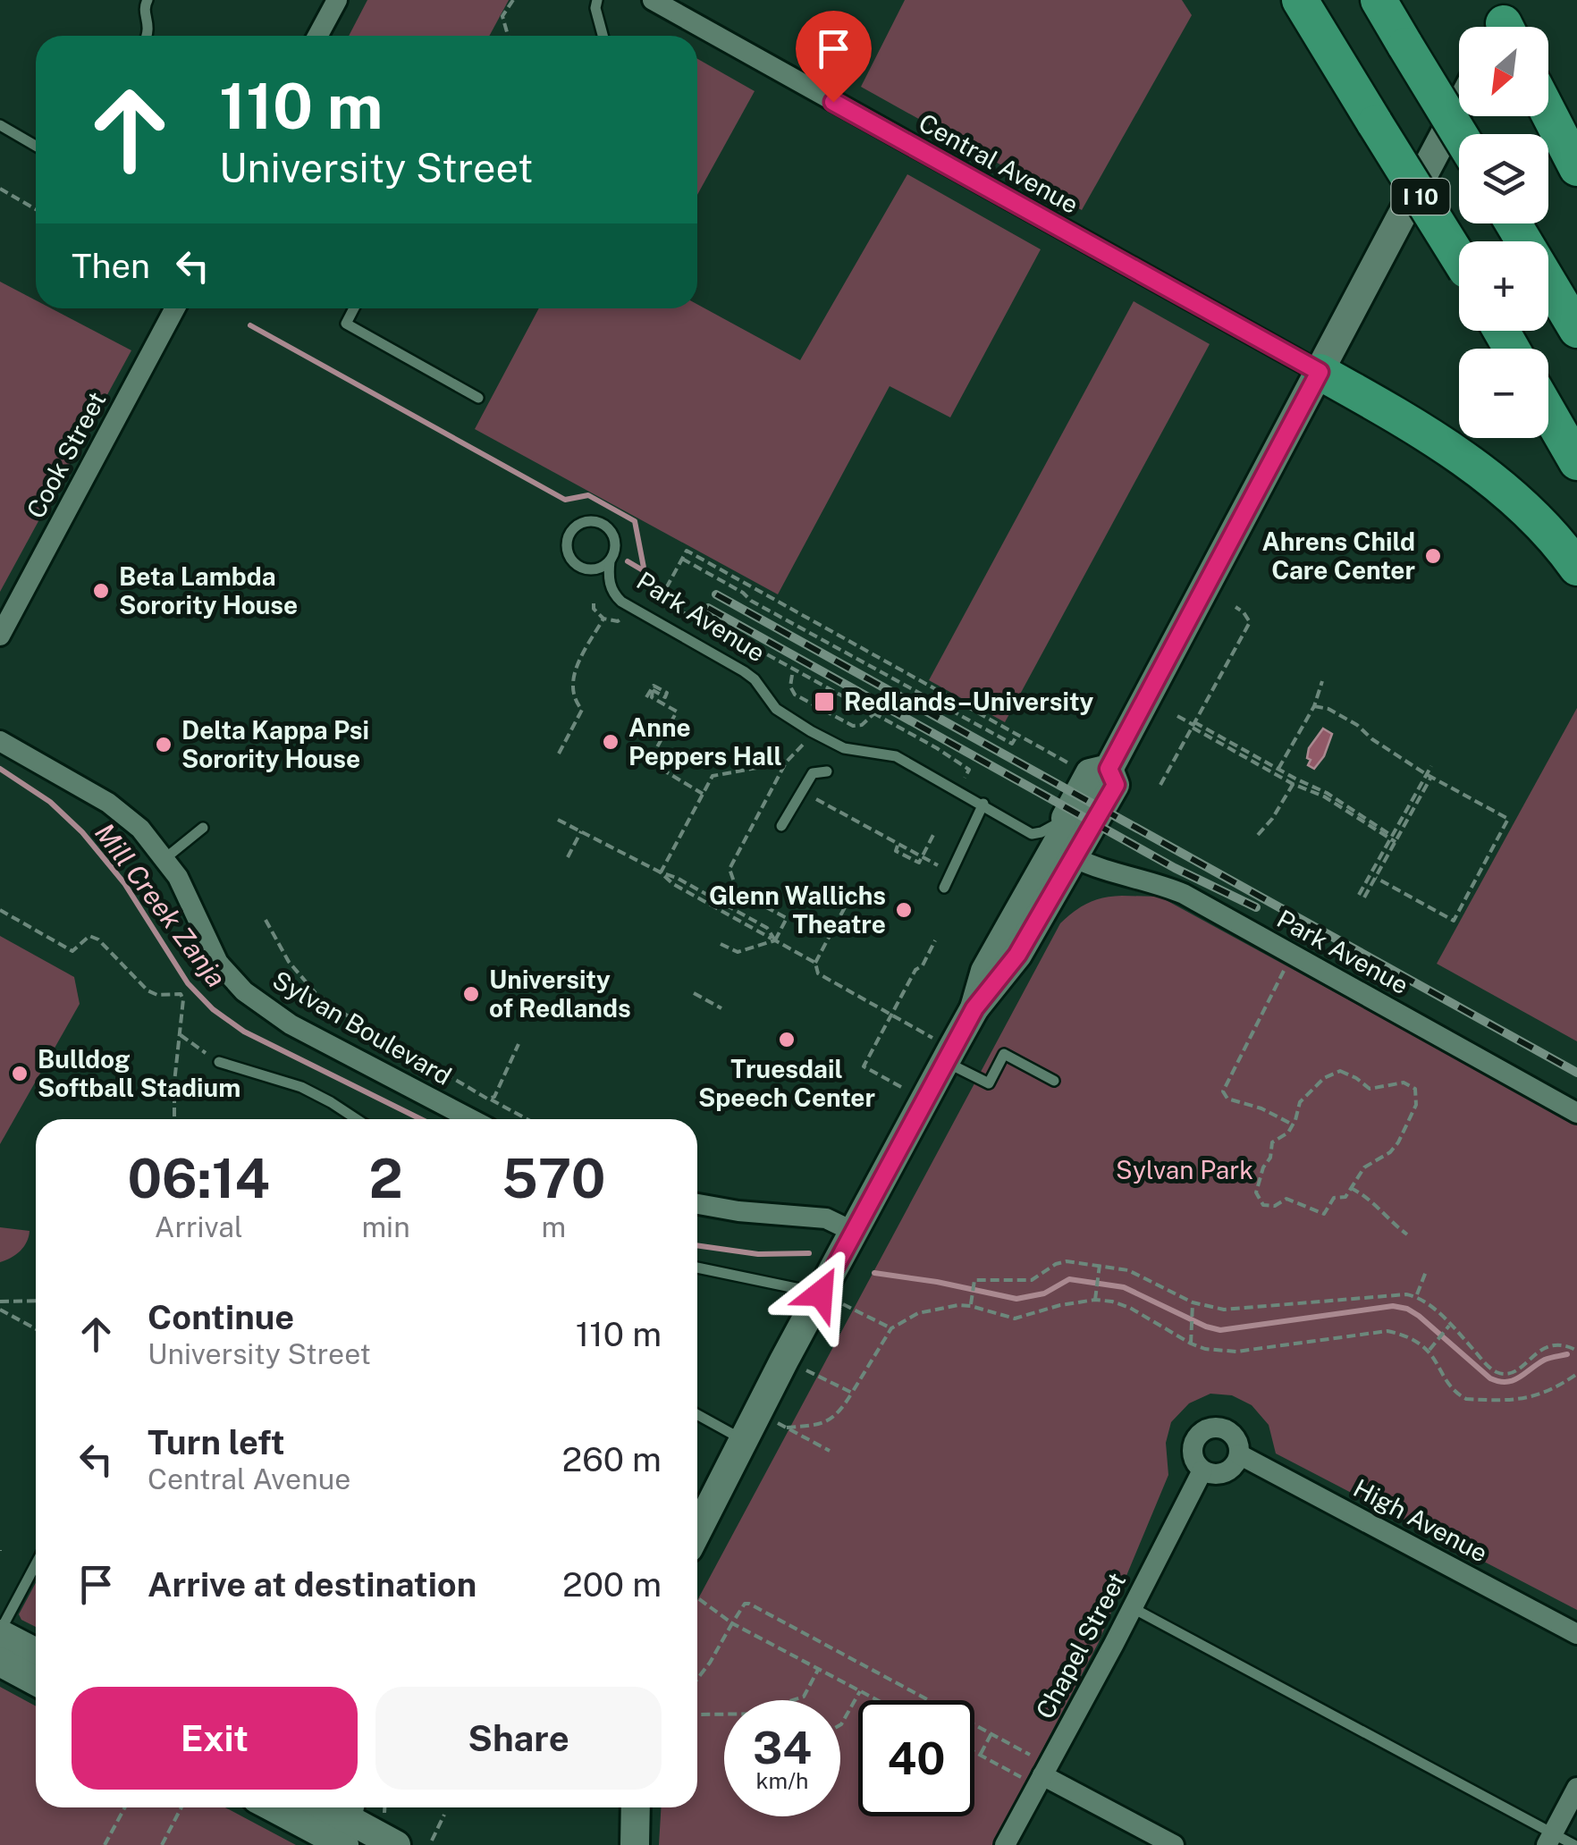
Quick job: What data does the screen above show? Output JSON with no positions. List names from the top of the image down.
{
  "streets": {
    "highway": ["I 10"],
    "street": [
      "Central Avenue",
      "Cook Street",
      "Park Avenue",
      "Sylvan Boulevard",
      "High Avenue",
      "Chapel Street"
    ]
  },
  "crossings": [
    ["High Avenue", "Chapel Street"]
  ],
  "water": ["Mill Creek Zanja"],
  "parks": ["Sylvan Park"],
  "places": {
    "other": [
      "Ahrens Child Care Center",
      "Beta Lambda Sorority House",
      "Anne Peppers Hall",
      "Delta Kappa Psi Sorority House",
      "Glenn Wallichs Theatre",
      "University of Redlands",
      "Truesdail Speech Center",
      "Bulldog Softball Stadium"
    ],
    "transit": ["Redlands–University"]
  },
  "north": "bottom left",
  "page": {
    "map_buttons": ["+", "−"],
    "turn": ["110 m", "University Street"],
    "then": "Then",
    "eta": [
      "06:14",
      "Arrival",
      "2",
      "min",
      "570",
      "m"
    ],
    "list": [
      {
        "name": "Continue",
        "note": "University Street",
        "value": "110 m"
      },
      {
        "name": "Turn left",
        "note": "Central Avenue",
        "value": "260 m"
      },
      {
        "name": "Arrive at destination",
        "value": "200 m"
      }
    ],
    "buttons": ["Exit", "Share"],
    "speed": "34 km/h",
    "limit": "40"
  }
}
